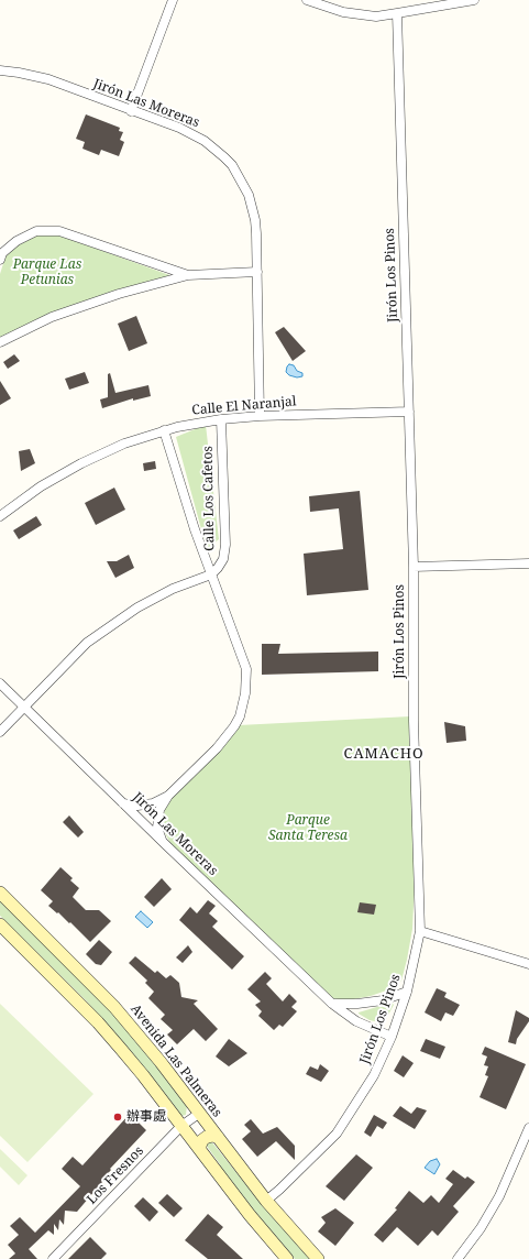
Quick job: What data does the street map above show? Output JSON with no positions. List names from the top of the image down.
{
  "streets": {
    "main road": ["Avenida Las Palmeras"],
    "street": [
      "Jirón Las Moreras",
      "Jirón Los Pinos",
      "Calle El Naranjal",
      "Calle Los Cafetos",
      "Los Fresnos"
    ]
  },
  "crossings": [
    ["Jirón Las Moreras", "Jirón Los Pinos"],
    ["Jirón Las Moreras", "Calle El Naranjal"],
    ["Jirón Las Moreras", "Calle Los Cafetos"],
    ["Jirón Los Pinos", "Calle El Naranjal"],
    ["Jirón Los Pinos", "Avenida Las Palmeras"],
    ["Calle El Naranjal", "Calle Los Cafetos"],
    ["Avenida Las Palmeras", "Los Fresnos"]
  ],
  "districts": ["CAMACHO"],
  "parks": ["Parque Las Petunias", "Parque Santa Teresa"],
  "places": ["辦事處"]
}
